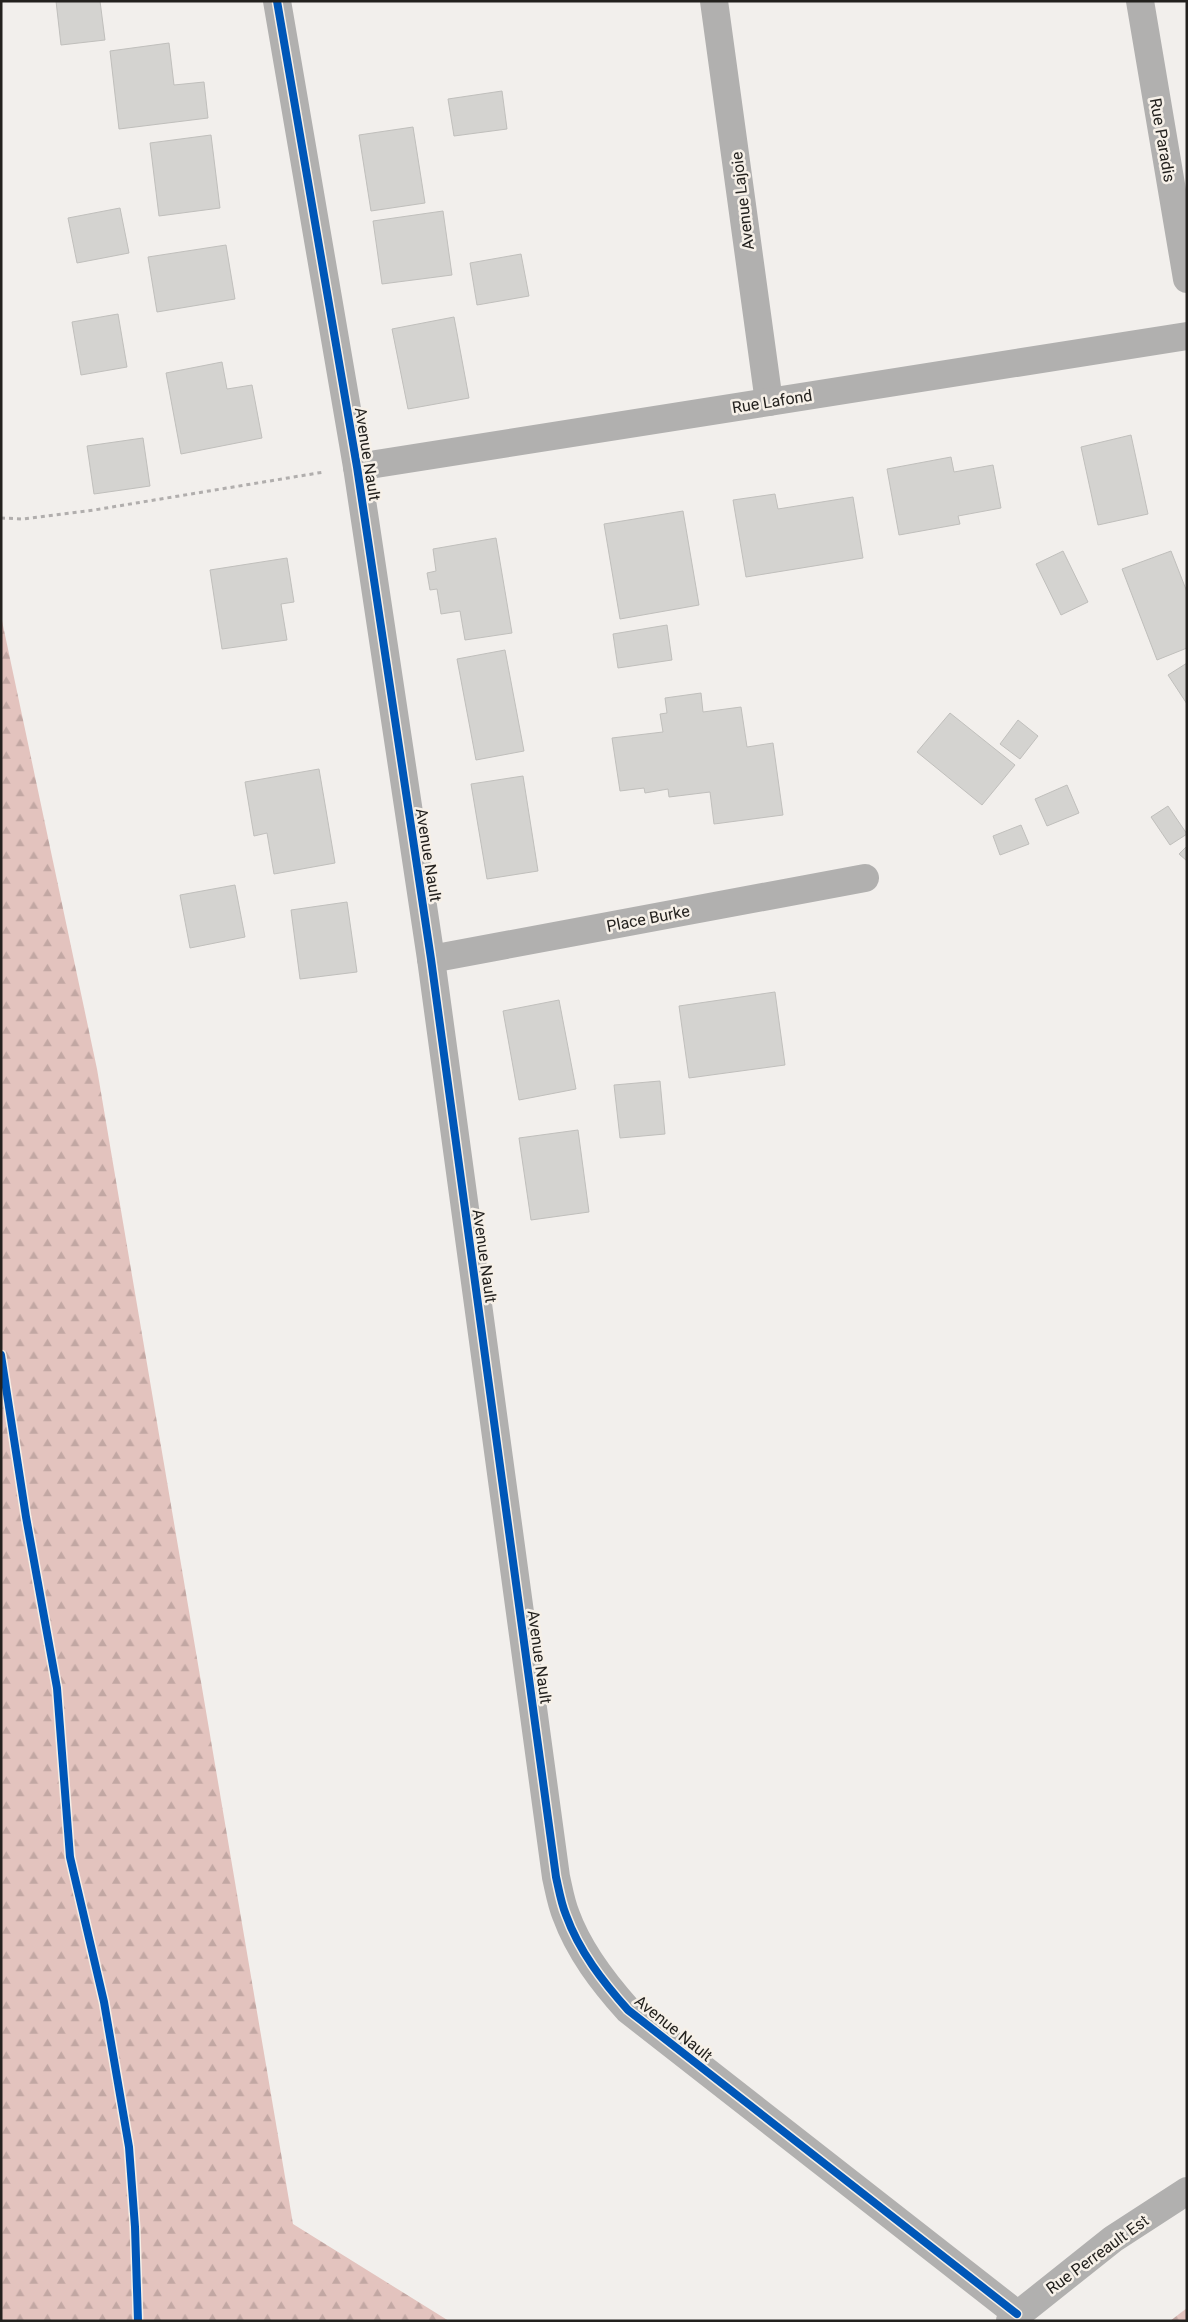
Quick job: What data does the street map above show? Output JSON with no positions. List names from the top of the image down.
{
  "streets": {
    "street": [
      "Rue Paradis",
      "Avenue Lajoie",
      "Rue Lafond",
      "Avenue Nault",
      "Place Burke",
      "Rue Perreault Est"
    ]
  },
  "crossings": [
    ["Avenue Lajoie", "Rue Lafond"],
    ["Rue Lafond", "Avenue Nault"],
    ["Avenue Nault", "Place Burke"],
    ["Avenue Nault", "Rue Perreault Est"]
  ]
}
